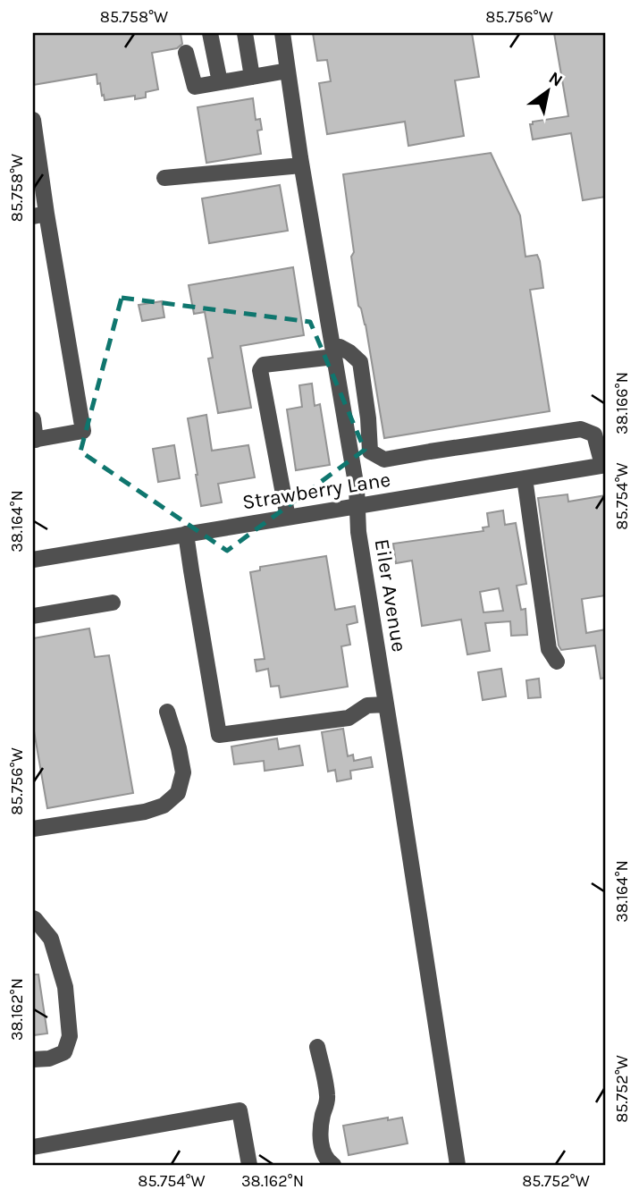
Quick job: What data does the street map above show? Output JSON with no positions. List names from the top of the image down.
{
  "streets": {
    "street": ["Strawberry Lane", "Eiler Avenue"]
  },
  "crossings": [
    ["Strawberry Lane", "Eiler Avenue"]
  ],
  "north": "top right",
  "coordinates": [
    "85.758°W",
    "85.756°W",
    "38.166°N",
    "85.754°W",
    "38.164°N",
    "38.162°N",
    "85.752°W"
  ]
}
